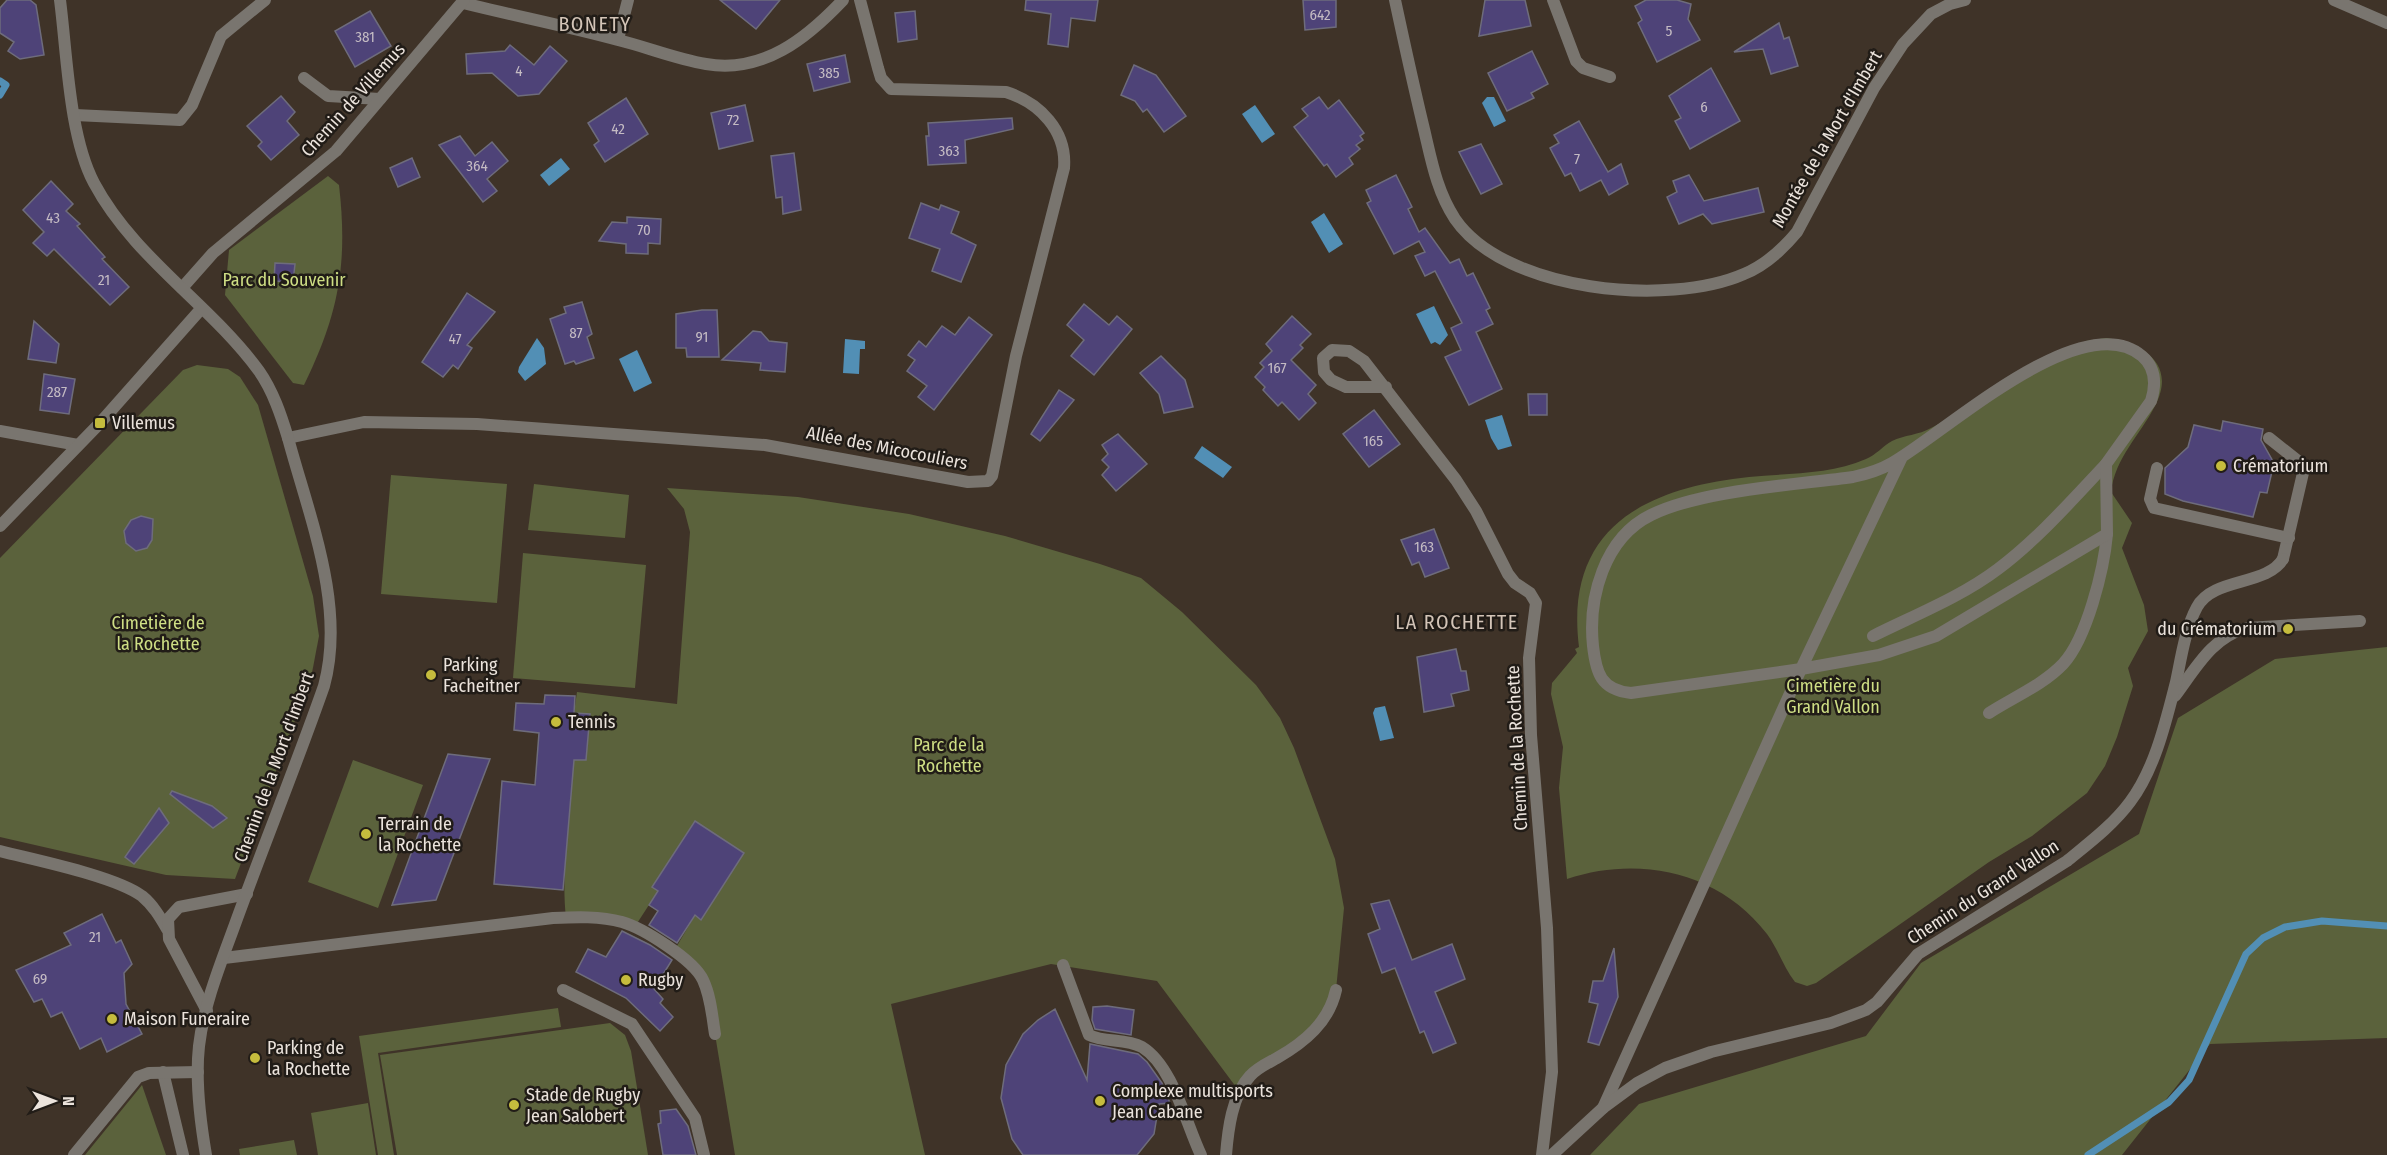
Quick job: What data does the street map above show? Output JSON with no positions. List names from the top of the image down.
{
  "streets": {
    "street": [
      "Chemin de Villemus",
      "Montée de la Mort d'Imbert",
      "Allée des Micocouliers",
      "Chemin de la Rochette",
      "Chemin de la Mort d'Imbert",
      "Chemin du Grand Vallon"
    ]
  },
  "crossings": [
    ["Allée des Micocouliers", "Chemin de la Mort d'Imbert"]
  ],
  "districts": ["BONETY", "LA ROCHETTE"],
  "parks": [
    "Parc du Souvenir",
    "Cimetière de la Rochette",
    "Cimetière du Grand Vallon",
    "Parc de la Rochette"
  ],
  "places": {
    "transit": ["Villemus"],
    "other": [
      "Crématorium",
      "du Crématorium",
      "Parking Facheitner",
      "Tennis",
      "Terrain de la Rochette",
      "Rugby",
      "Maison Funeraire",
      "Parking de la Rochette",
      "Complexe multisports Jean Cabane",
      "Stade de Rugby Jean Salobert"
    ]
  },
  "house_numbers": [
    "642",
    "5",
    "381",
    "4",
    "385",
    "6",
    "72",
    "42",
    "363",
    "7",
    "364",
    "43",
    "70",
    "21",
    "87",
    "91",
    "47",
    "167",
    "287",
    "165",
    "163",
    "21",
    "69"
  ],
  "north": "right"
}
